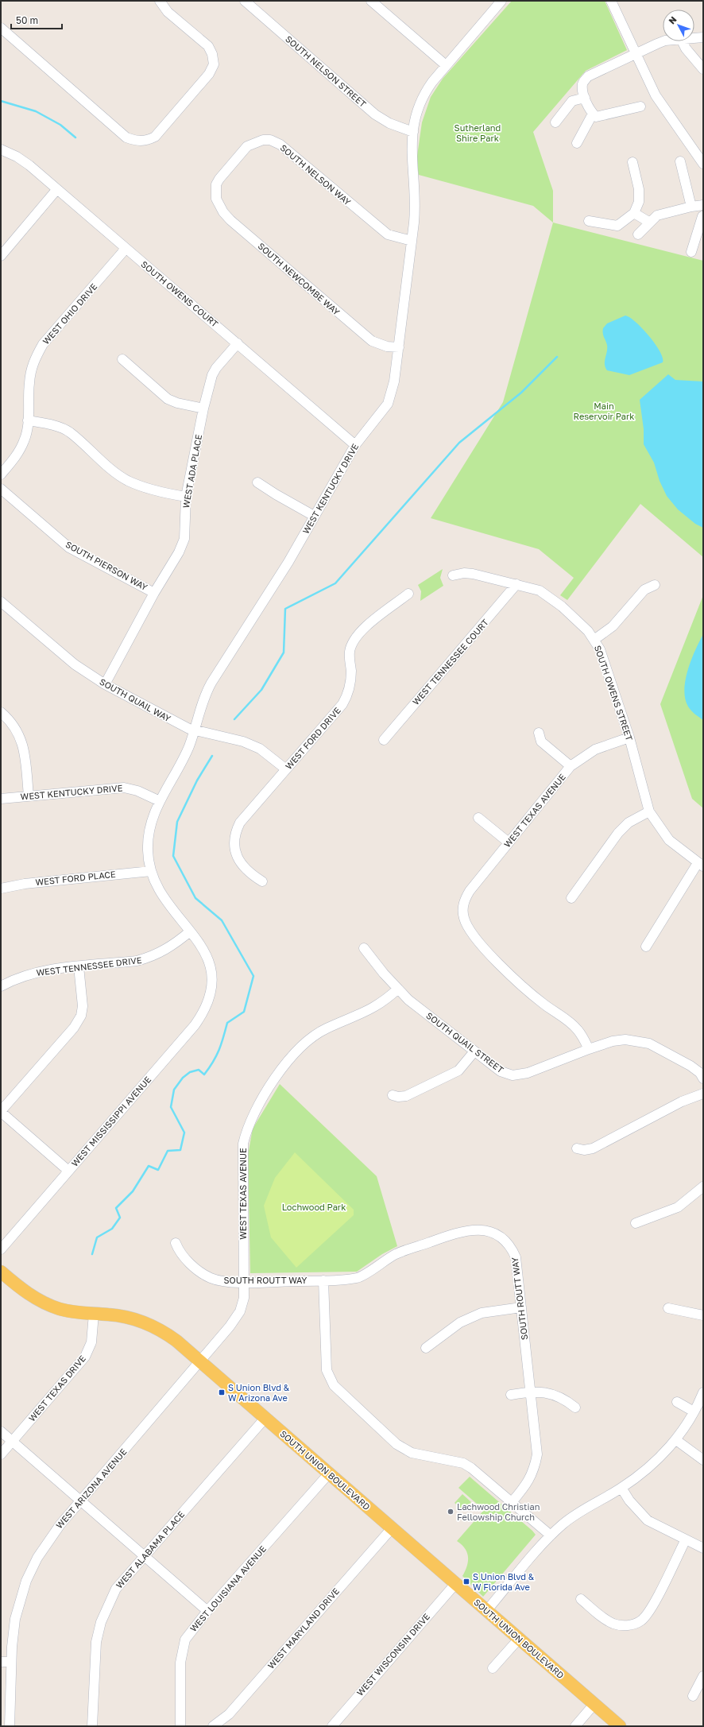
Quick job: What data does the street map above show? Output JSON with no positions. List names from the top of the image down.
{
  "streets": {
    "main road": ["SOUTH UNION BOULEVARD"],
    "street": [
      "SOUTH NELSON STREET",
      "SOUTH NELSON WAY",
      "SOUTH NEWCOMBE WAY",
      "SOUTH OWENS COURT",
      "WEST OHIO DRIVE",
      "WEST ADA PLACE",
      "WEST KENTUCKY DRIVE",
      "SOUTH PIERSON WAY",
      "WEST TENNESSEE COURT",
      "SOUTH OWENS STREET",
      "SOUTH QUAIL WAY",
      "WEST FORD DRIVE",
      "WEST TEXAS AVENUE",
      "WEST FORD PLACE",
      "WEST TENNESSEE DRIVE",
      "SOUTH QUAIL STREET",
      "WEST MISSISSIPPI AVENUE",
      "SOUTH ROUTT WAY",
      "WEST TEXAS DRIVE",
      "WEST ARIZONA AVENUE",
      "WEST ALABAMA PLACE",
      "WEST LOUISIANA AVENUE",
      "WEST MARYLAND DRIVE",
      "WEST WISCONSIN DRIVE"
    ]
  },
  "crossings": [
    ["SOUTH NELSON STREET", "WEST KENTUCKY DRIVE"],
    ["SOUTH NELSON WAY", "SOUTH NEWCOMBE WAY"],
    ["SOUTH NELSON WAY", "WEST KENTUCKY DRIVE"],
    ["SOUTH NEWCOMBE WAY", "WEST KENTUCKY DRIVE"],
    ["SOUTH OWENS COURT", "WEST OHIO DRIVE"],
    ["SOUTH OWENS COURT", "WEST ADA PLACE"],
    ["SOUTH OWENS COURT", "WEST KENTUCKY DRIVE"],
    ["WEST ADA PLACE", "SOUTH PIERSON WAY"],
    ["WEST ADA PLACE", "SOUTH QUAIL WAY"],
    ["WEST KENTUCKY DRIVE", "SOUTH QUAIL WAY"],
    ["WEST KENTUCKY DRIVE", "WEST MISSISSIPPI AVENUE"],
    ["WEST TENNESSEE COURT", "SOUTH OWENS STREET"],
    ["SOUTH OWENS STREET", "WEST TEXAS AVENUE"],
    ["SOUTH QUAIL WAY", "WEST FORD DRIVE"],
    ["WEST TEXAS AVENUE", "SOUTH QUAIL STREET"],
    ["WEST TEXAS AVENUE", "SOUTH ROUTT WAY"],
    ["WEST TEXAS AVENUE", "WEST ARIZONA AVENUE"],
    ["WEST FORD PLACE", "WEST MISSISSIPPI AVENUE"],
    ["WEST TENNESSEE DRIVE", "WEST MISSISSIPPI AVENUE"],
    ["SOUTH ROUTT WAY", "WEST ARIZONA AVENUE"],
    ["WEST TEXAS DRIVE", "SOUTH UNION BOULEVARD"],
    ["SOUTH UNION BOULEVARD", "WEST ARIZONA AVENUE"],
    ["SOUTH UNION BOULEVARD", "WEST ALABAMA PLACE"],
    ["SOUTH UNION BOULEVARD", "WEST LOUISIANA AVENUE"],
    ["SOUTH UNION BOULEVARD", "WEST MARYLAND DRIVE"],
    ["SOUTH UNION BOULEVARD", "WEST WISCONSIN DRIVE"]
  ],
  "parks": ["Sutherland Shire Park", "Main Reservoir Park", "Lochwood Park"],
  "places": {
    "transit": ["S Union Blvd & W Arizona Ave", "S Union Blvd & W Florida Ave"],
    "other": ["Lachwood Christian Fellowship Church"]
  },
  "scale_bar": "50 m",
  "north": "top left"
}
